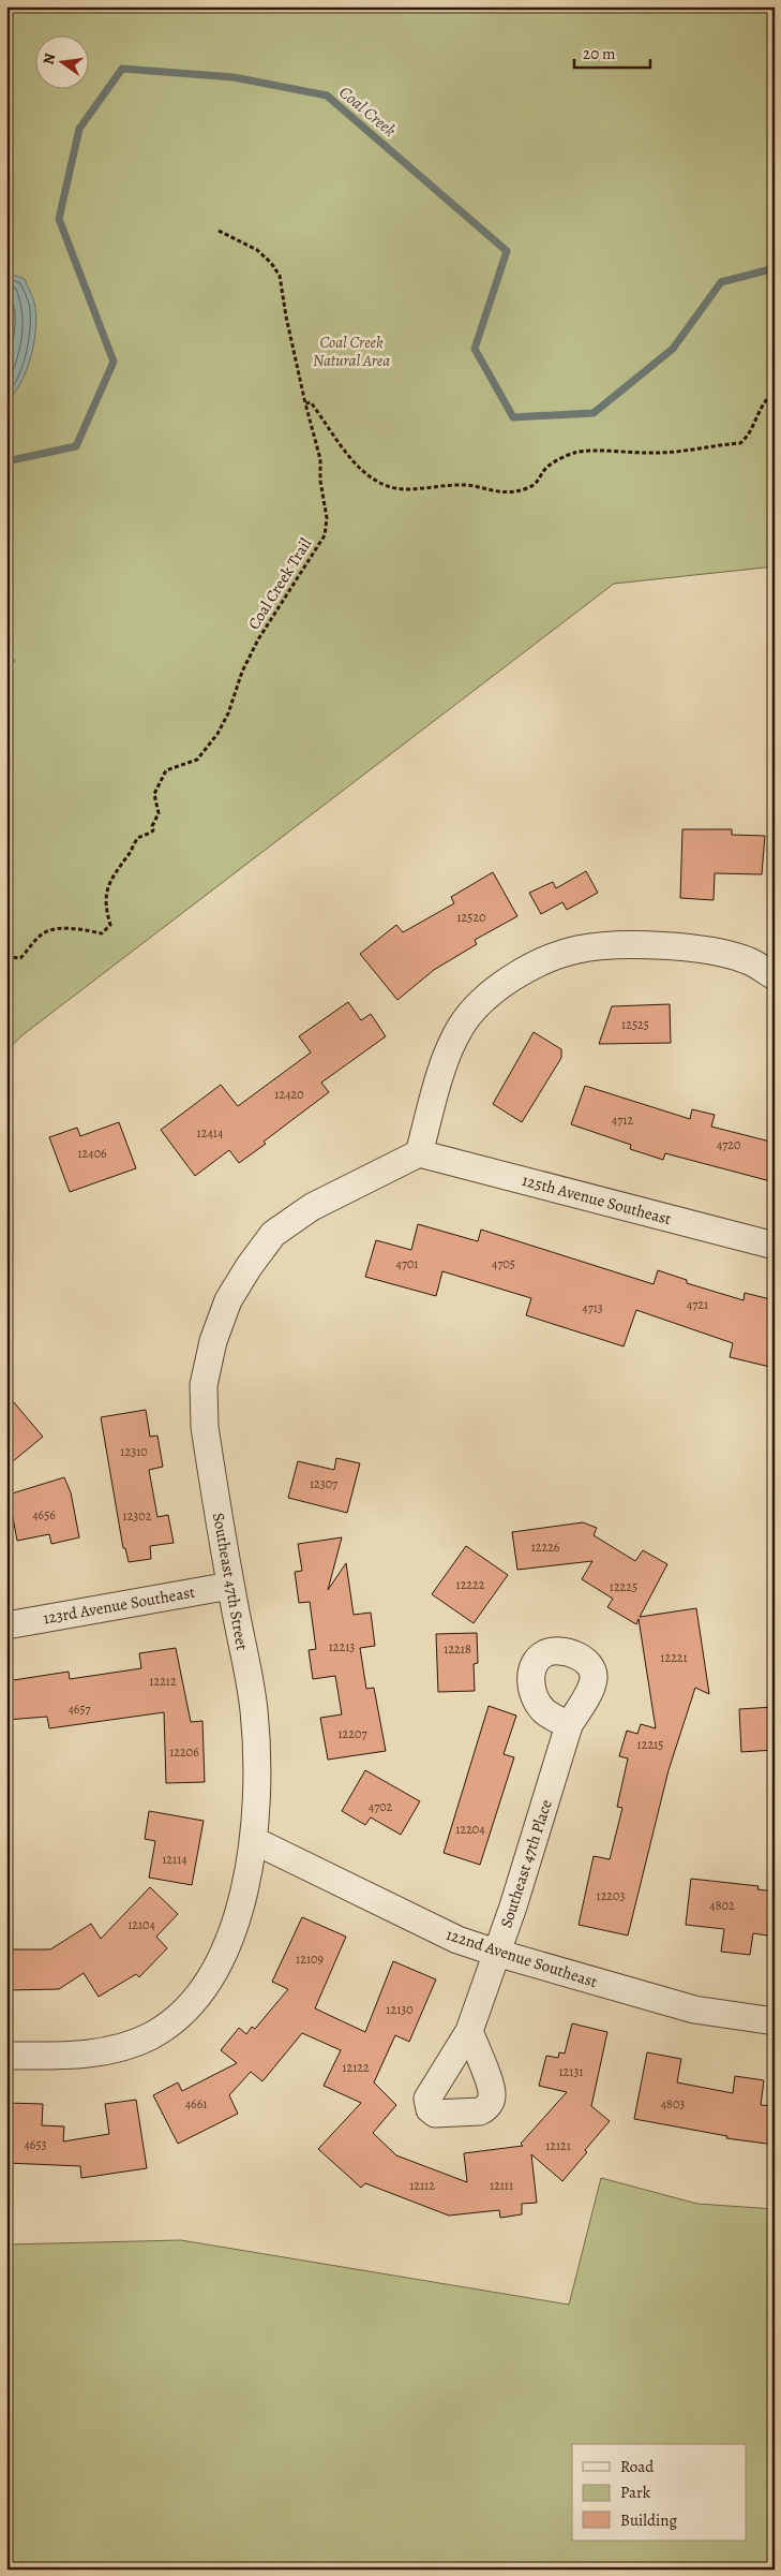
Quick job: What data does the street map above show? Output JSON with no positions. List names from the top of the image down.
{
  "streets": {
    "street": [
      "125th Avenue Southeast",
      "Southeast 47th Street",
      "123rd Avenue Southeast",
      "Southeast 47th Place",
      "122nd Avenue Southeast"
    ],
    "path": ["Coal Creek Trail"]
  },
  "crossings": [
    ["125th Avenue Southeast", "Southeast 47th Street"],
    ["Southeast 47th Street", "123rd Avenue Southeast"],
    ["Southeast 47th Street", "122nd Avenue Southeast"],
    ["Southeast 47th Place", "122nd Avenue Southeast"]
  ],
  "water": ["Coal Creek"],
  "parks": ["Coal Creek Natural Area"],
  "house_numbers": [
    "12520",
    "12525",
    "12420",
    "4712",
    "12414",
    "4720",
    "12406",
    "4701",
    "4705",
    "4721",
    "4713",
    "12310",
    "12307",
    "4656",
    "12302",
    "12226",
    "12222",
    "12225",
    "12213",
    "12218",
    "12221",
    "12212",
    "4657",
    "12207",
    "12215",
    "12206",
    "4702",
    "12204",
    "12114",
    "12203",
    "4802",
    "12104",
    "12109",
    "12130",
    "12122",
    "12131",
    "4661",
    "4803",
    "4653",
    "12121",
    "12112",
    "12111"
  ],
  "legend": ["Road", "Park", "Building"],
  "scale_bar": "20 m",
  "north": "left"
}
